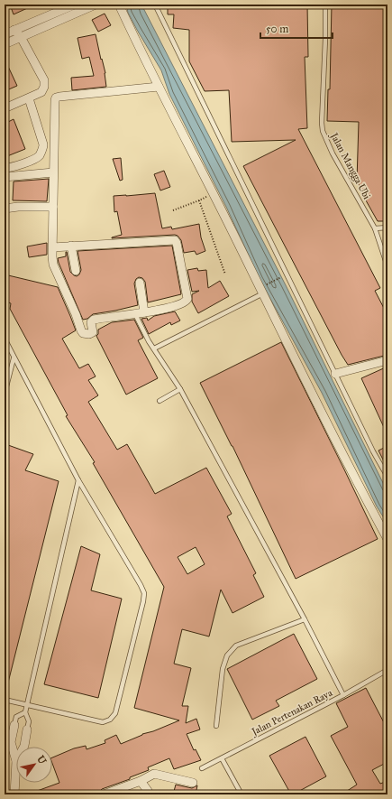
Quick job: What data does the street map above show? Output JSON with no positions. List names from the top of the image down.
{
  "streets": {
    "lane": ["Jalan Mangga Ubi", "Jalan Pertenakan Raya"]
  },
  "scale_bar": "50 m",
  "north": "top right"
}
